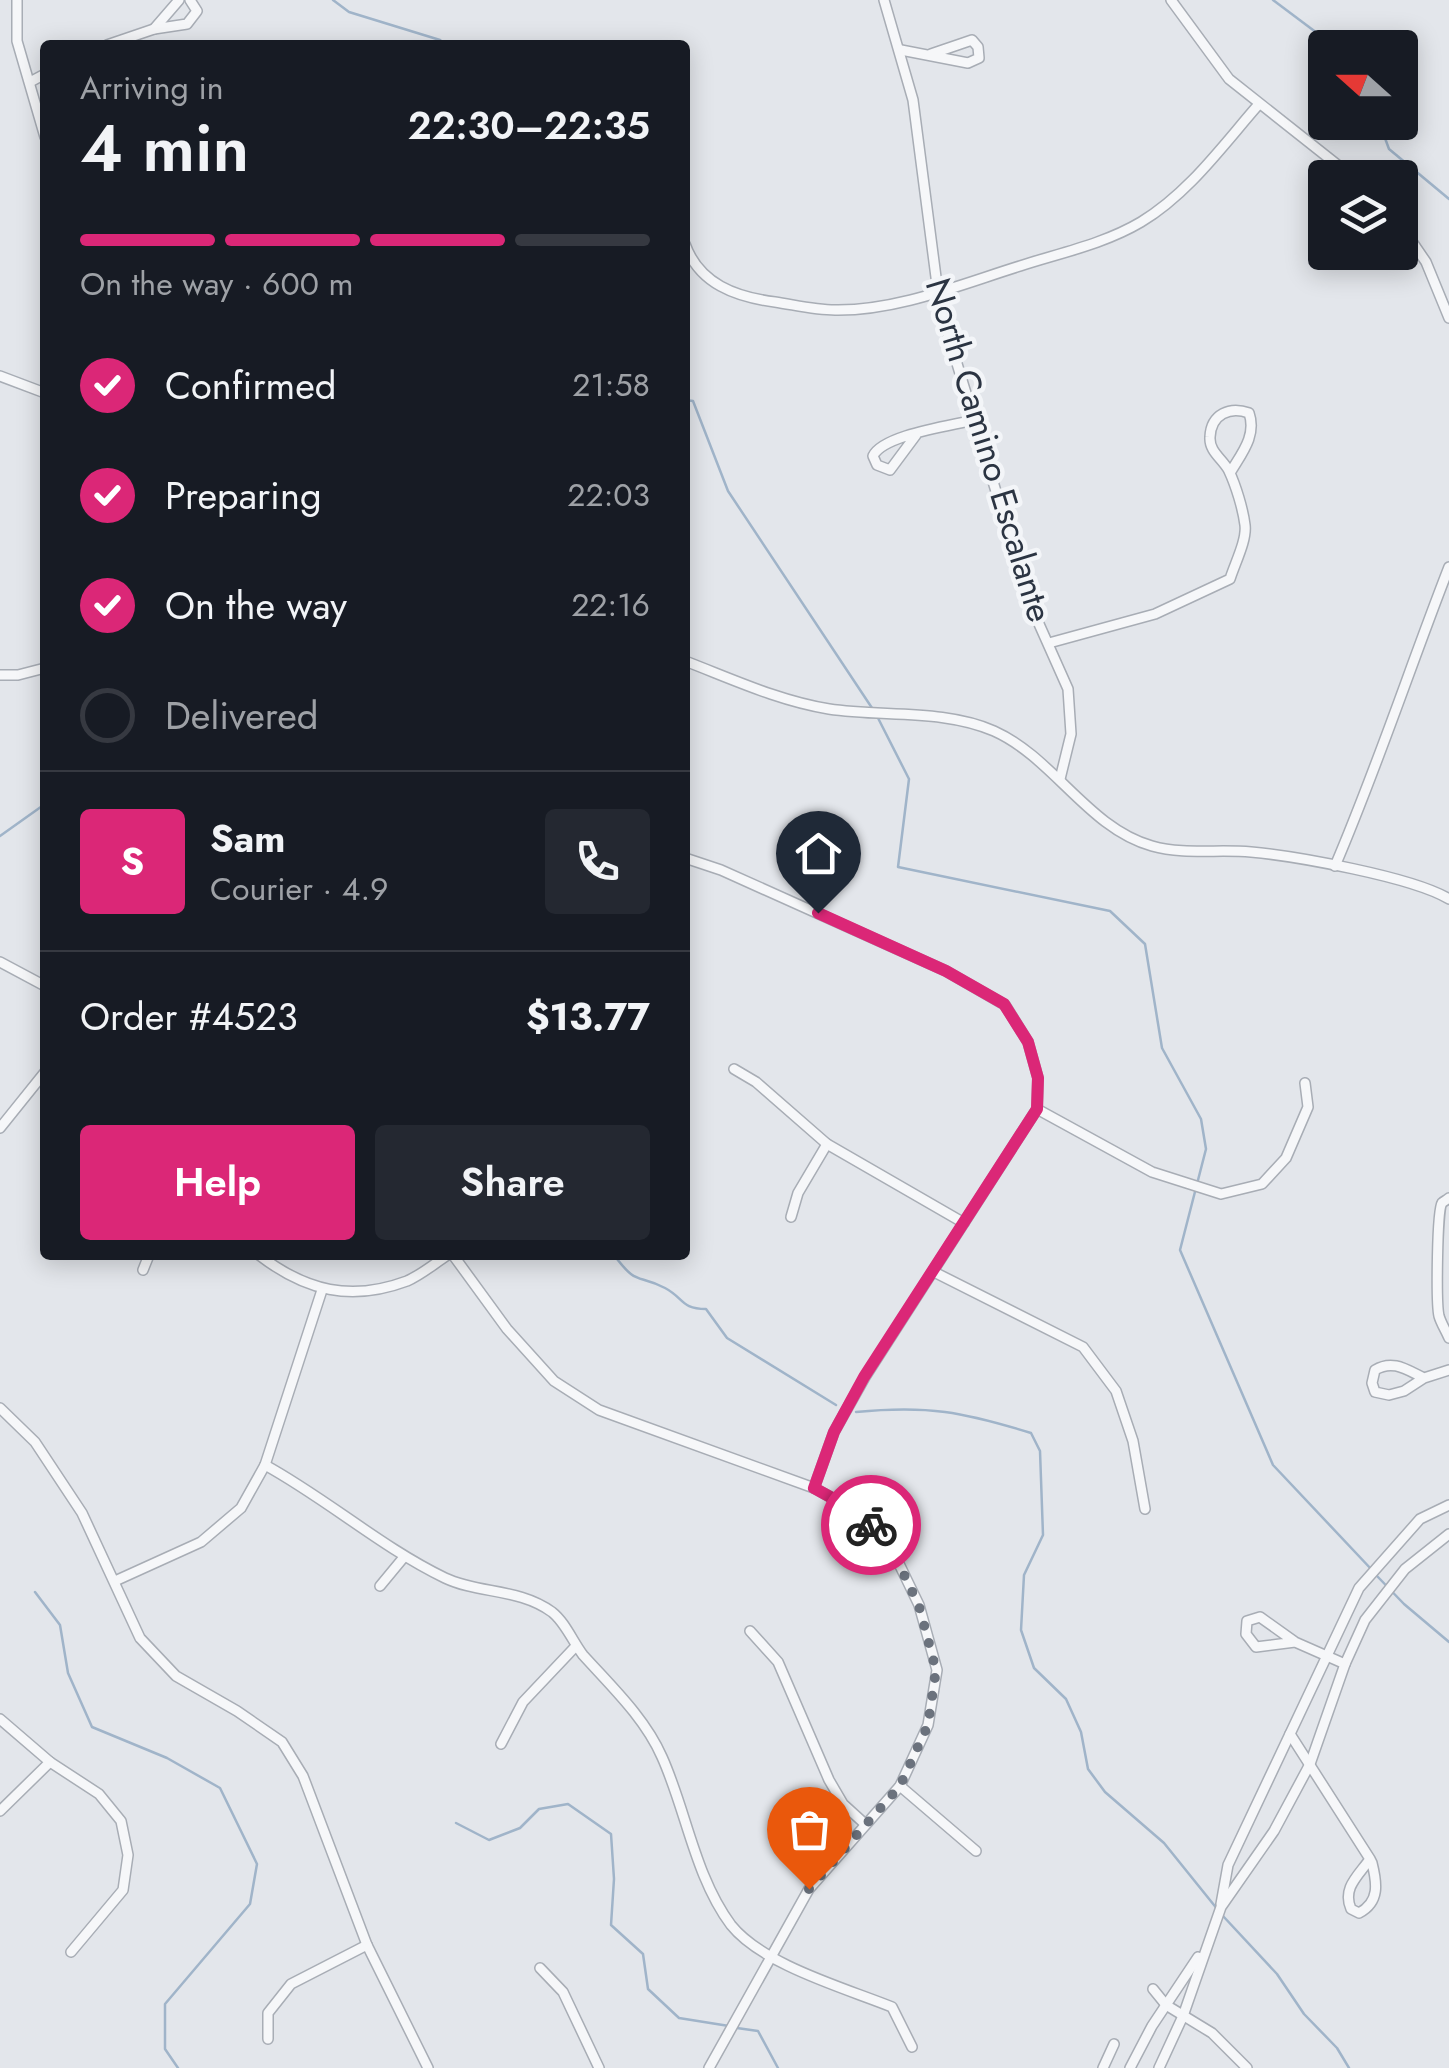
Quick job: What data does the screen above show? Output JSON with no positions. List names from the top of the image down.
{
  "streets": {
    "street": ["North Camino Escalante"]
  },
  "north": "left",
  "page": {
    "heading": ["4 min", "Arriving in", "22:30–22:35"],
    "panel": [
      "Sam",
      "Courier · 4.9",
      "Order #4523",
      "$13.77"
    ],
    "bar": "On the way · 600 m",
    "list": [
      ["Confirmed", "21:58"],
      ["Preparing", "22:03"],
      ["On the way", "22:16"],
      "Delivered"
    ],
    "round": "S",
    "buttons": ["Help", "Share"]
  }
}
